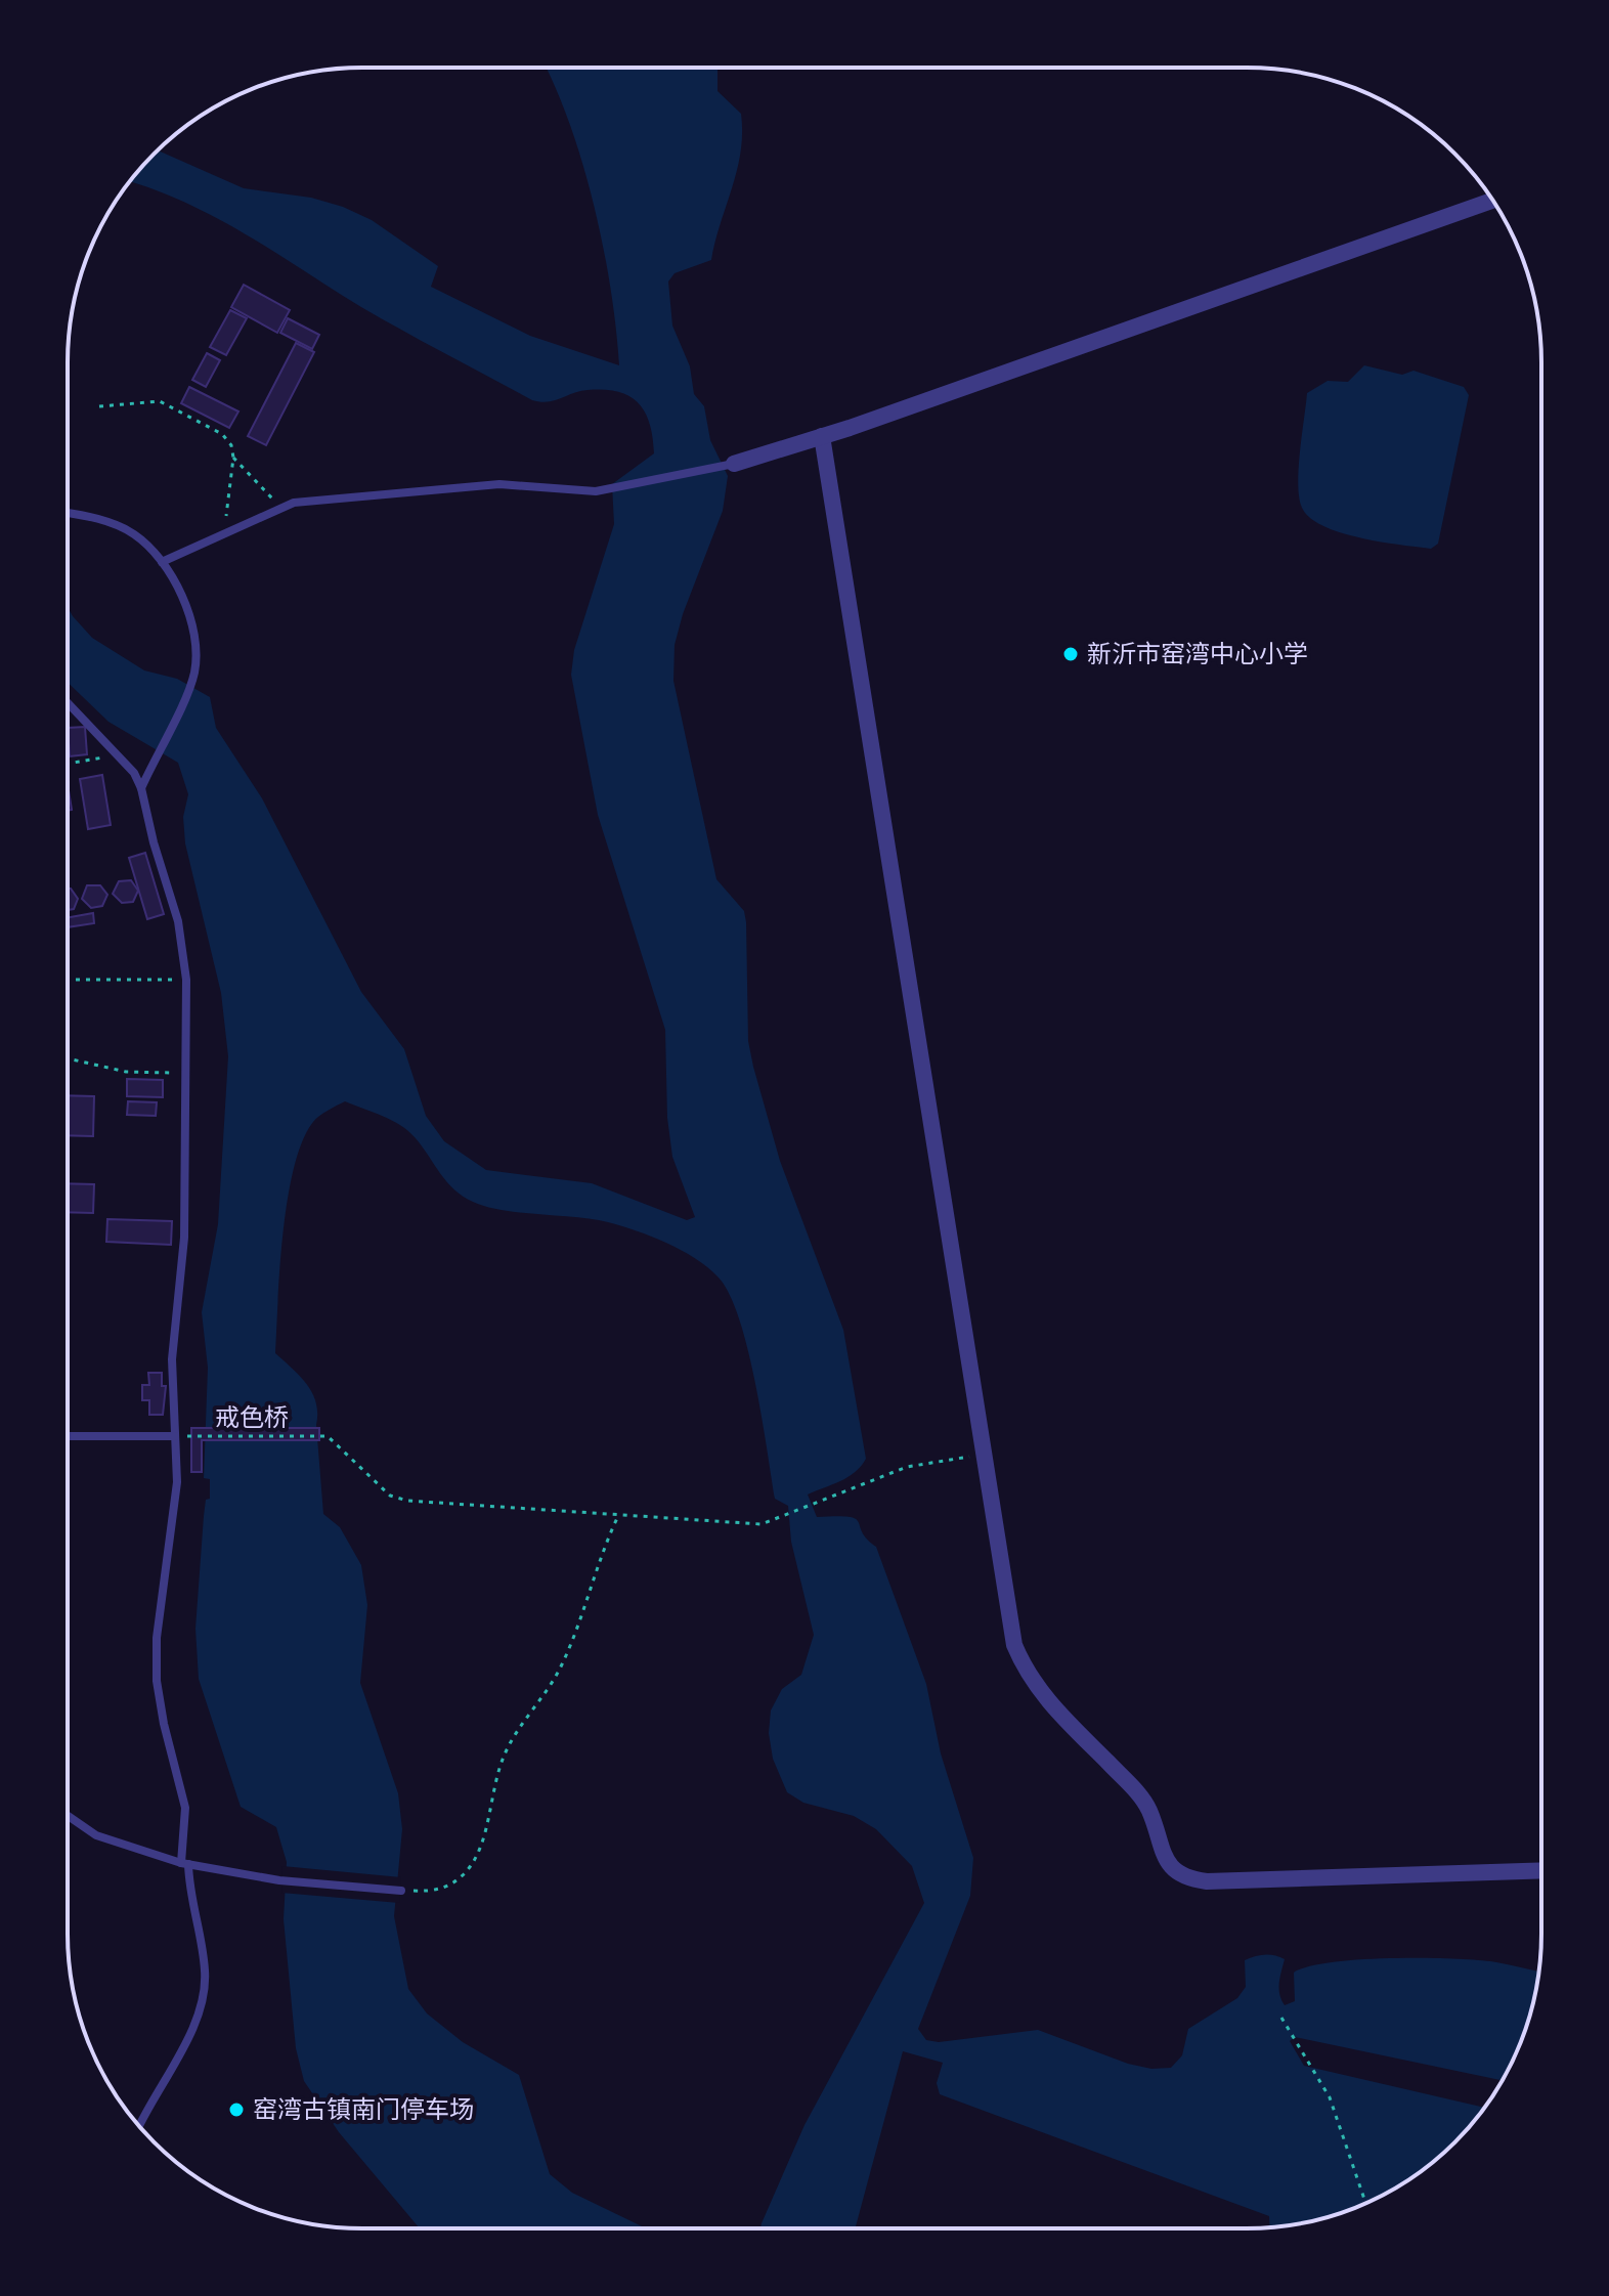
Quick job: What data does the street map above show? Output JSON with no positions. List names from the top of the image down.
{
  "streets": {
    "path": ["戒色桥"]
  },
  "places": ["新沂市窑湾中心小学", "窑湾古镇南门停车场"]
}
